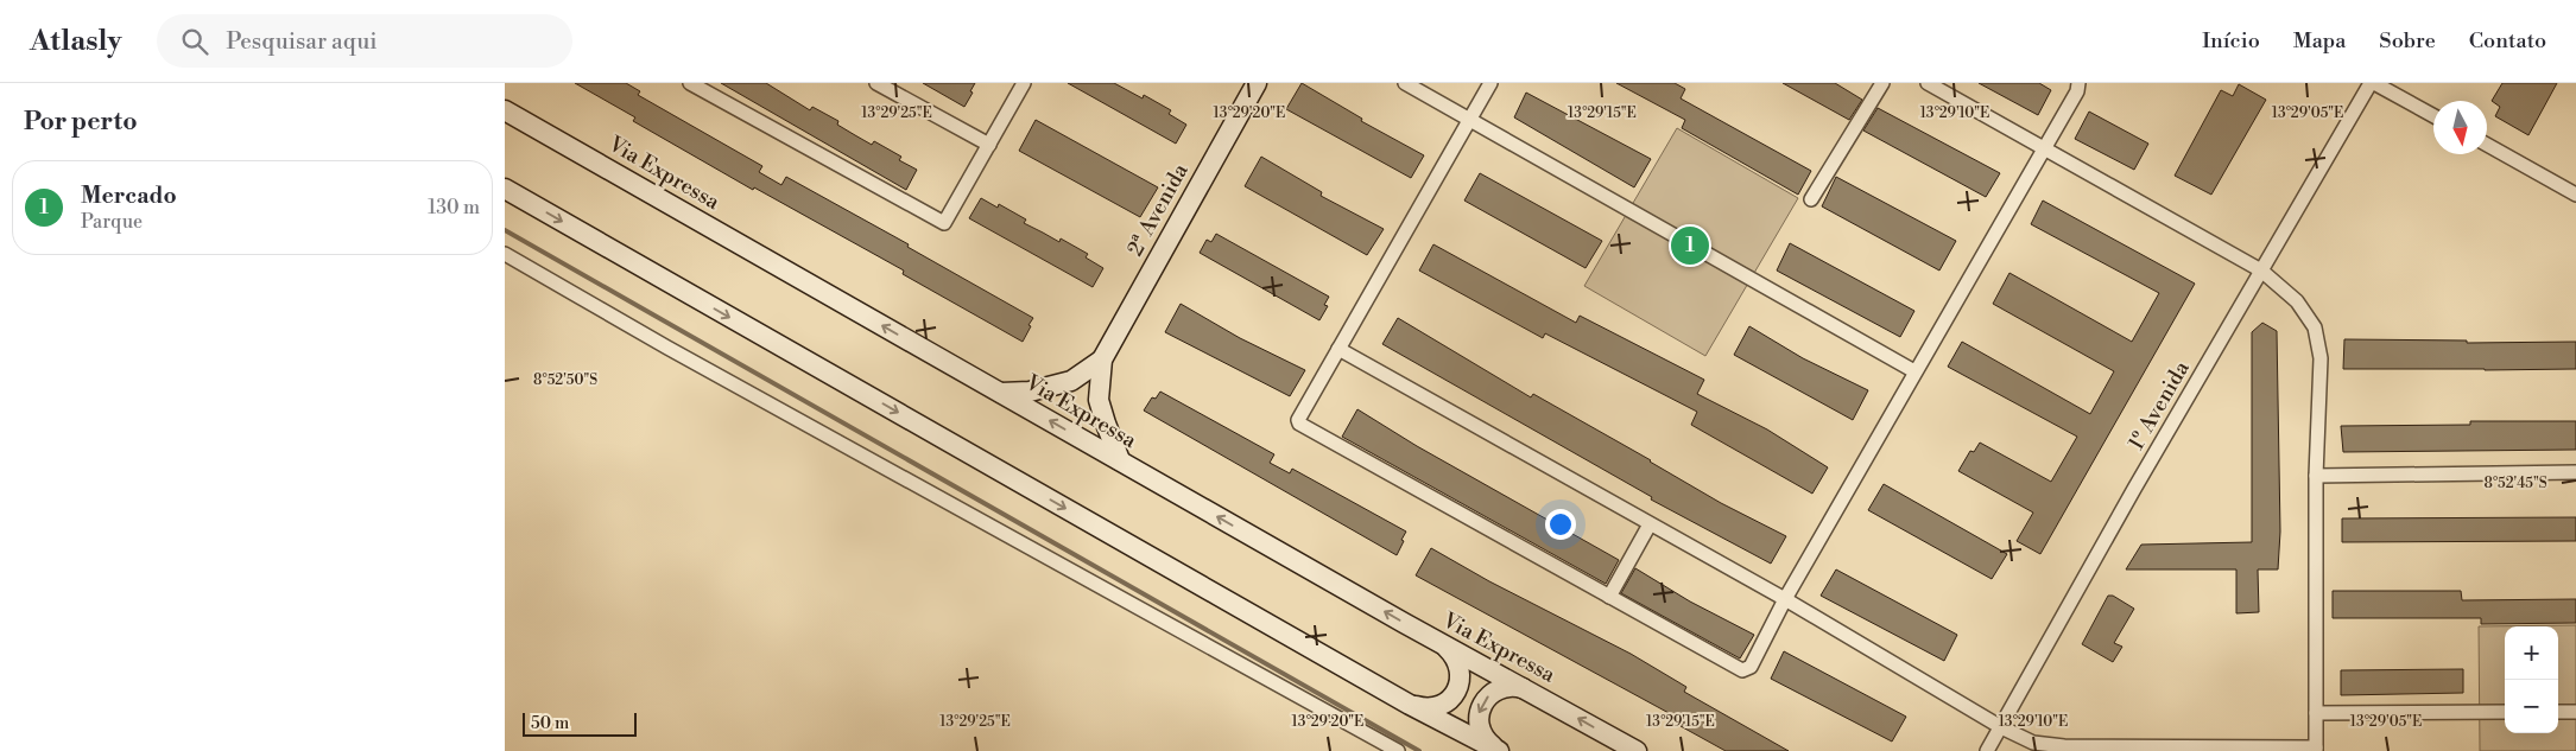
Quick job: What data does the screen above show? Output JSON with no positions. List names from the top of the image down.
{
  "streets": {
    "main road": ["Via Expressa", "2ª Avenida"],
    "street": ["1º Avenida"]
  },
  "scale_bar": "50 m",
  "north": "bottom",
  "page": {
    "header": "Atlasly",
    "search": "Pesquisar aqui",
    "nav": [
      "Início",
      "Mapa",
      "Sobre",
      "Contato"
    ],
    "heading": "Por perto",
    "list": [
      {
        "mark": "1",
        "name": "Mercado",
        "note": "Parque",
        "value": "130 m"
      }
    ],
    "pins": "1",
    "map_buttons": ["+", "−"],
    "scale": "50 m"
  },
  "coordinates": [
    "13°29'25\"E",
    "13°29'20\"E",
    "13°29'15\"E",
    "13°29'10\"E",
    "13°29'05\"E",
    "8°52'50\"S",
    "8°52'45\"S"
  ]
}
